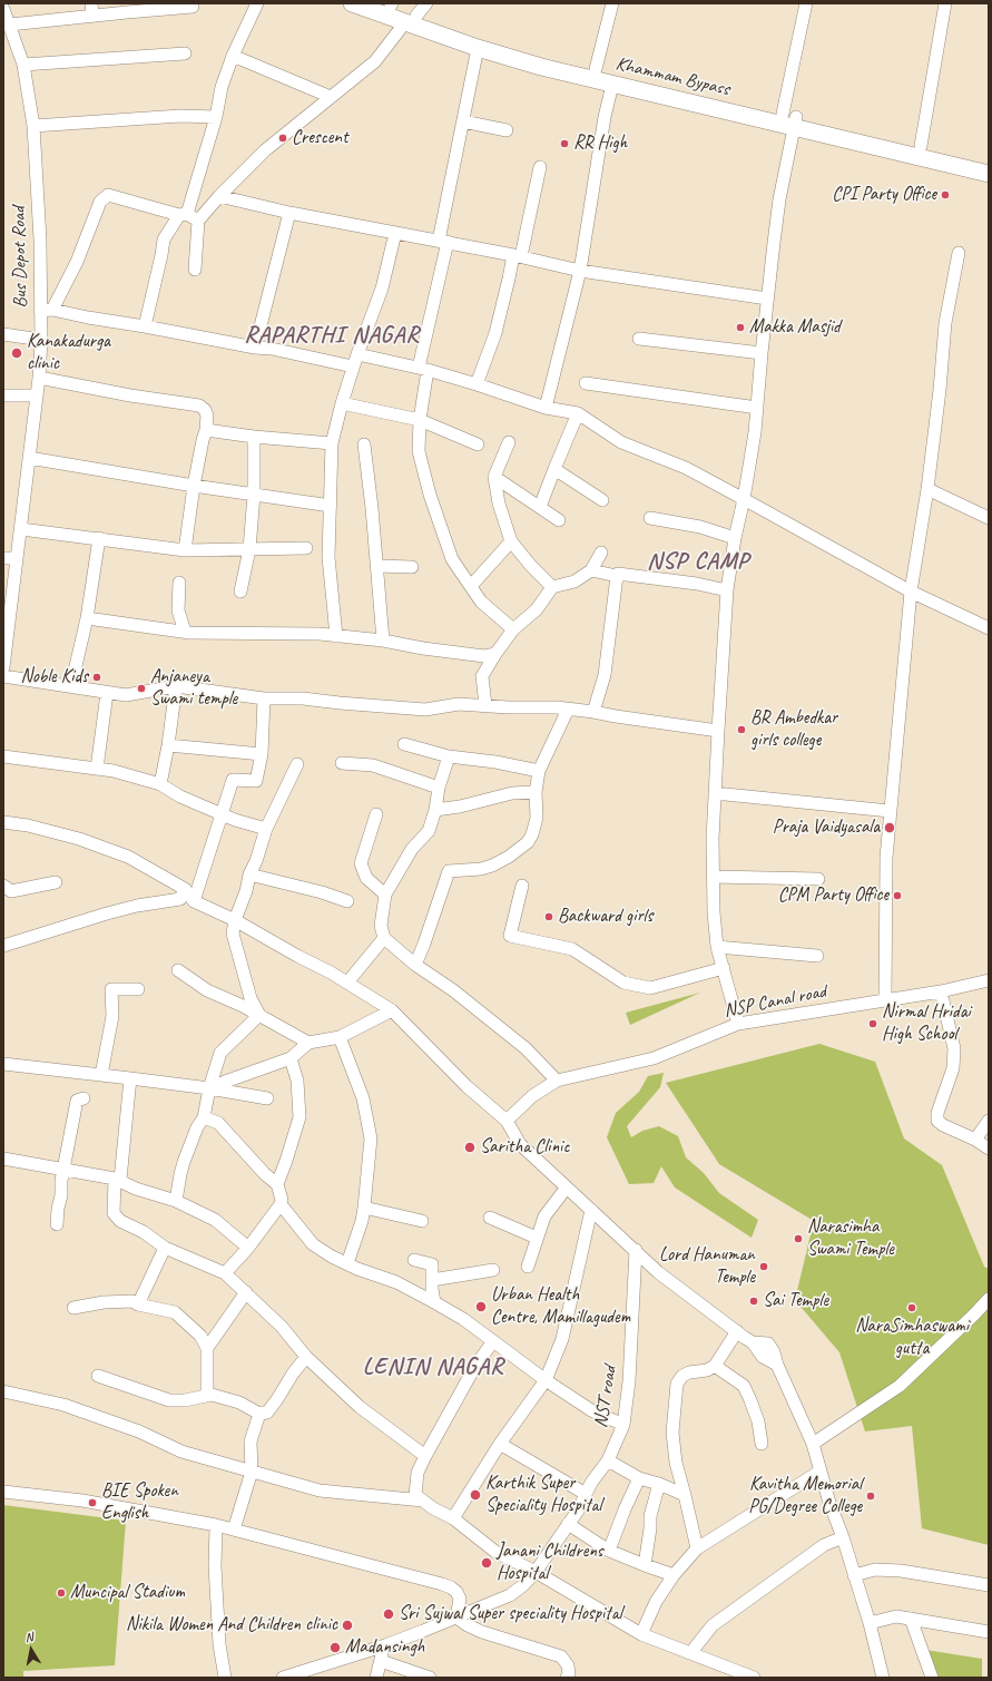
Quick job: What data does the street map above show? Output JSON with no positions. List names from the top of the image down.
{
  "streets": {
    "highway": ["Khammam Bypass"],
    "street": ["Bus Depot Road", "NSP Canal road", "NST road"]
  },
  "districts": ["RAPARTHI NAGAR", "NSP CAMP", "LENIN NAGAR"],
  "places": [
    "Crescent",
    "RR High",
    "CPI Party Office",
    "Makka Masjid",
    "Kanakadurga clinic",
    "Noble Kids",
    "Anjaneya Swami temple",
    "BR Ambedkar girls college",
    "Praja Vaidyasala",
    "CPM Party Office",
    "Backward girls",
    "Nirmal Hridai High School",
    "Saritha Clinic",
    "Narasimha Swami Temple",
    "Lord Hanuman Temple",
    "Sai Temple",
    "Urban Health Centre, Mamillagudem",
    "NaraSimhaswami gutta",
    "Karthik Super Speciality Hospital",
    "Kavitha Memorial PG/Degree College",
    "BIE Spoken English",
    "Janani Childrens Hospital",
    "Muncipal Stadium",
    "Sri Sujwal Super speciality Hospital",
    "Nikila Women And Children clinic",
    "Madansingh"
  ],
  "north": "top"
}
